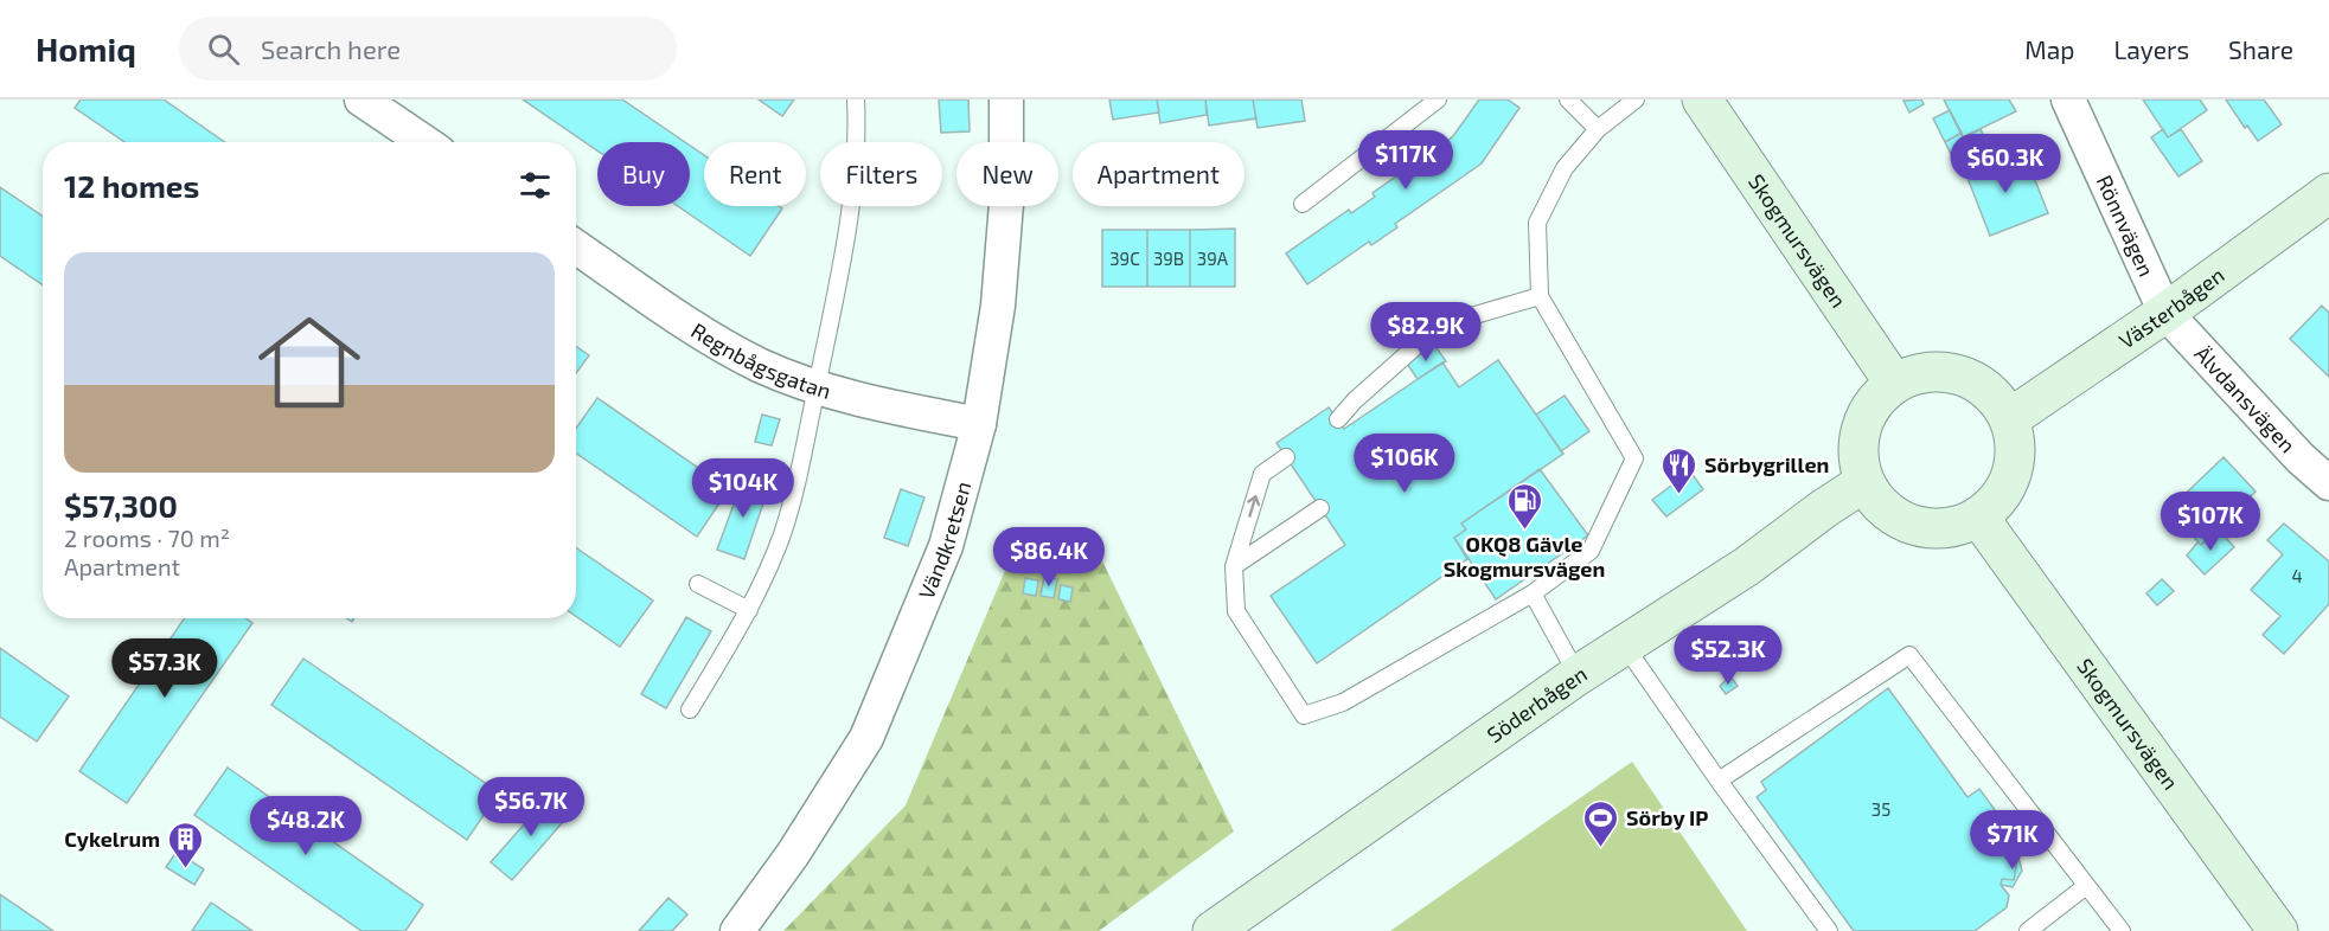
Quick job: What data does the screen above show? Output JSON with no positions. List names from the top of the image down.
{
  "streets": {
    "street": [
      "Rönnvägen",
      "Skogmursvägen",
      "Västerbågen",
      "Regnbågsgatan",
      "Älvdansvägen",
      "Vändkretsen",
      "Söderbågen"
    ]
  },
  "crossings": [
    ["Rönnvägen", "Västerbågen"],
    ["Rönnvägen", "Älvdansvägen"],
    ["Skogmursvägen", "Västerbågen"],
    ["Skogmursvägen", "Söderbågen"],
    ["Västerbågen", "Älvdansvägen"],
    ["Västerbågen", "Söderbågen"],
    ["Regnbågsgatan", "Vändkretsen"]
  ],
  "places": {
    "restaurant": ["Sörbygrillen"],
    "fuel station": ["OKQ8 Gävle Skogmursvägen"],
    "sports": ["Sörby IP"],
    "building": ["Cykelrum"]
  },
  "house_numbers": [
    "39C",
    "39B",
    "39A",
    "4",
    "35"
  ],
  "page": {
    "header": "Homiq",
    "search": "Search here",
    "nav": ["Map", "Layers", "Share"],
    "price": [
      "$117K",
      "$60.3K",
      "$82.9K",
      "$106K",
      "$104K",
      "$107K",
      "$86.4K",
      "$52.3K",
      "$57.3K",
      "$56.7K",
      "$48.2K",
      "$71K"
    ],
    "chip": [
      "Buy",
      "Rent",
      "Filters",
      "New",
      "Apartment"
    ],
    "heading": "12 homes",
    "list": [
      {
        "name": "$57,300",
        "note": "2 rooms · 70 m² · Apartment"
      }
    ]
  }
}
